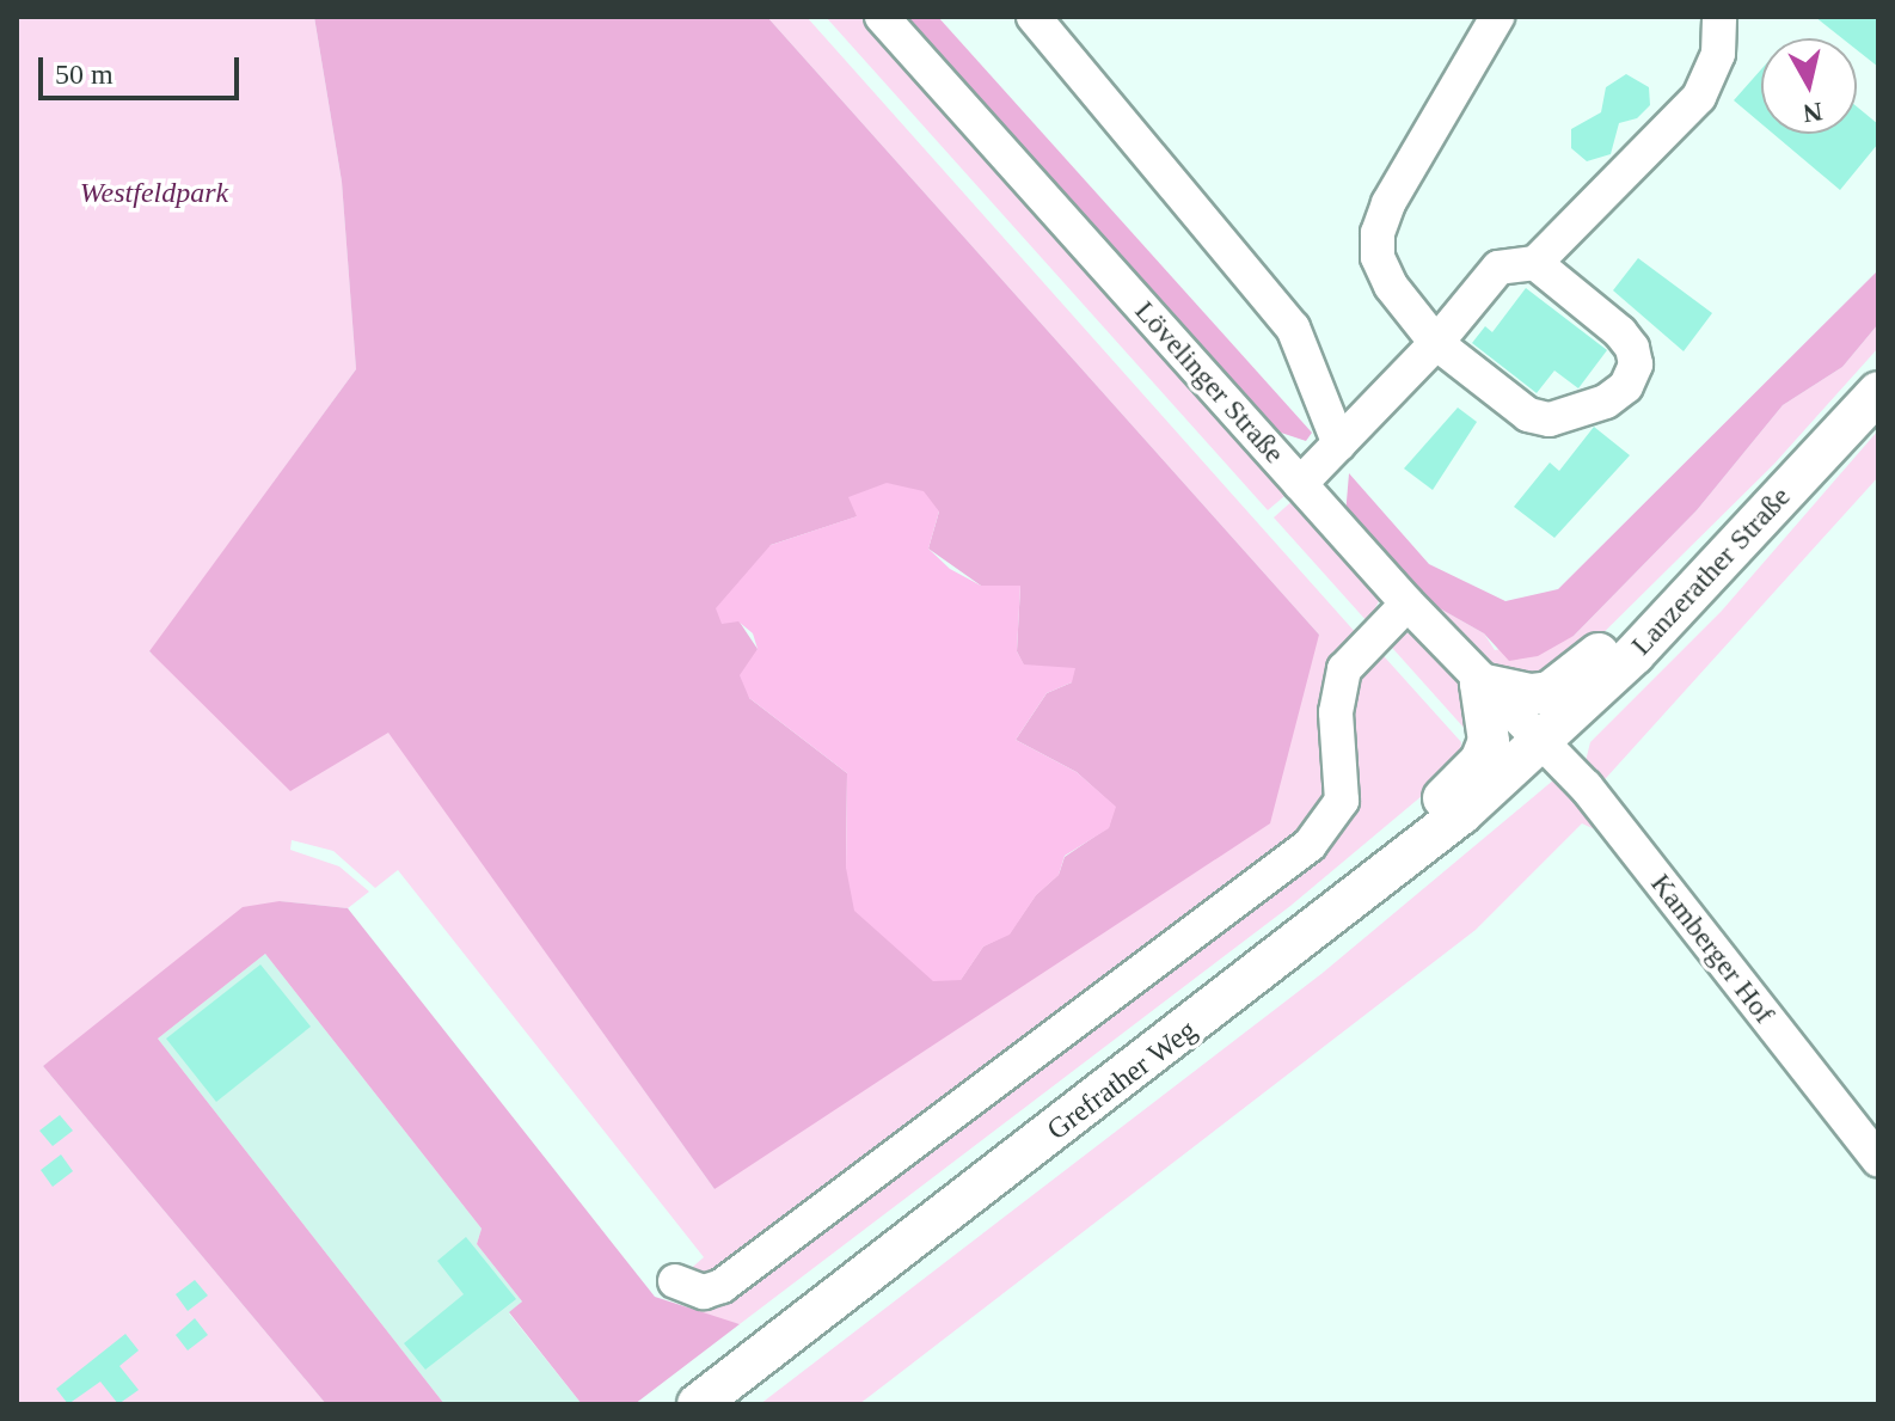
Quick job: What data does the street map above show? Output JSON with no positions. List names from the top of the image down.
{
  "streets": {
    "main road": ["Lanzerather Straße", "Grefrather Weg"],
    "street": ["Lövelinger Straße", "Kamberger Hof"]
  },
  "crossings": [
    ["Lövelinger Straße", "Lanzerather Straße"],
    ["Lövelinger Straße", "Kamberger Hof"],
    ["Lövelinger Straße", "Grefrather Weg"],
    ["Lanzerather Straße", "Kamberger Hof"],
    ["Lanzerather Straße", "Grefrather Weg"],
    ["Kamberger Hof", "Grefrather Weg"]
  ],
  "parks": ["Westfeldpark"],
  "scale_bar": "50 m",
  "north": "bottom"
}
